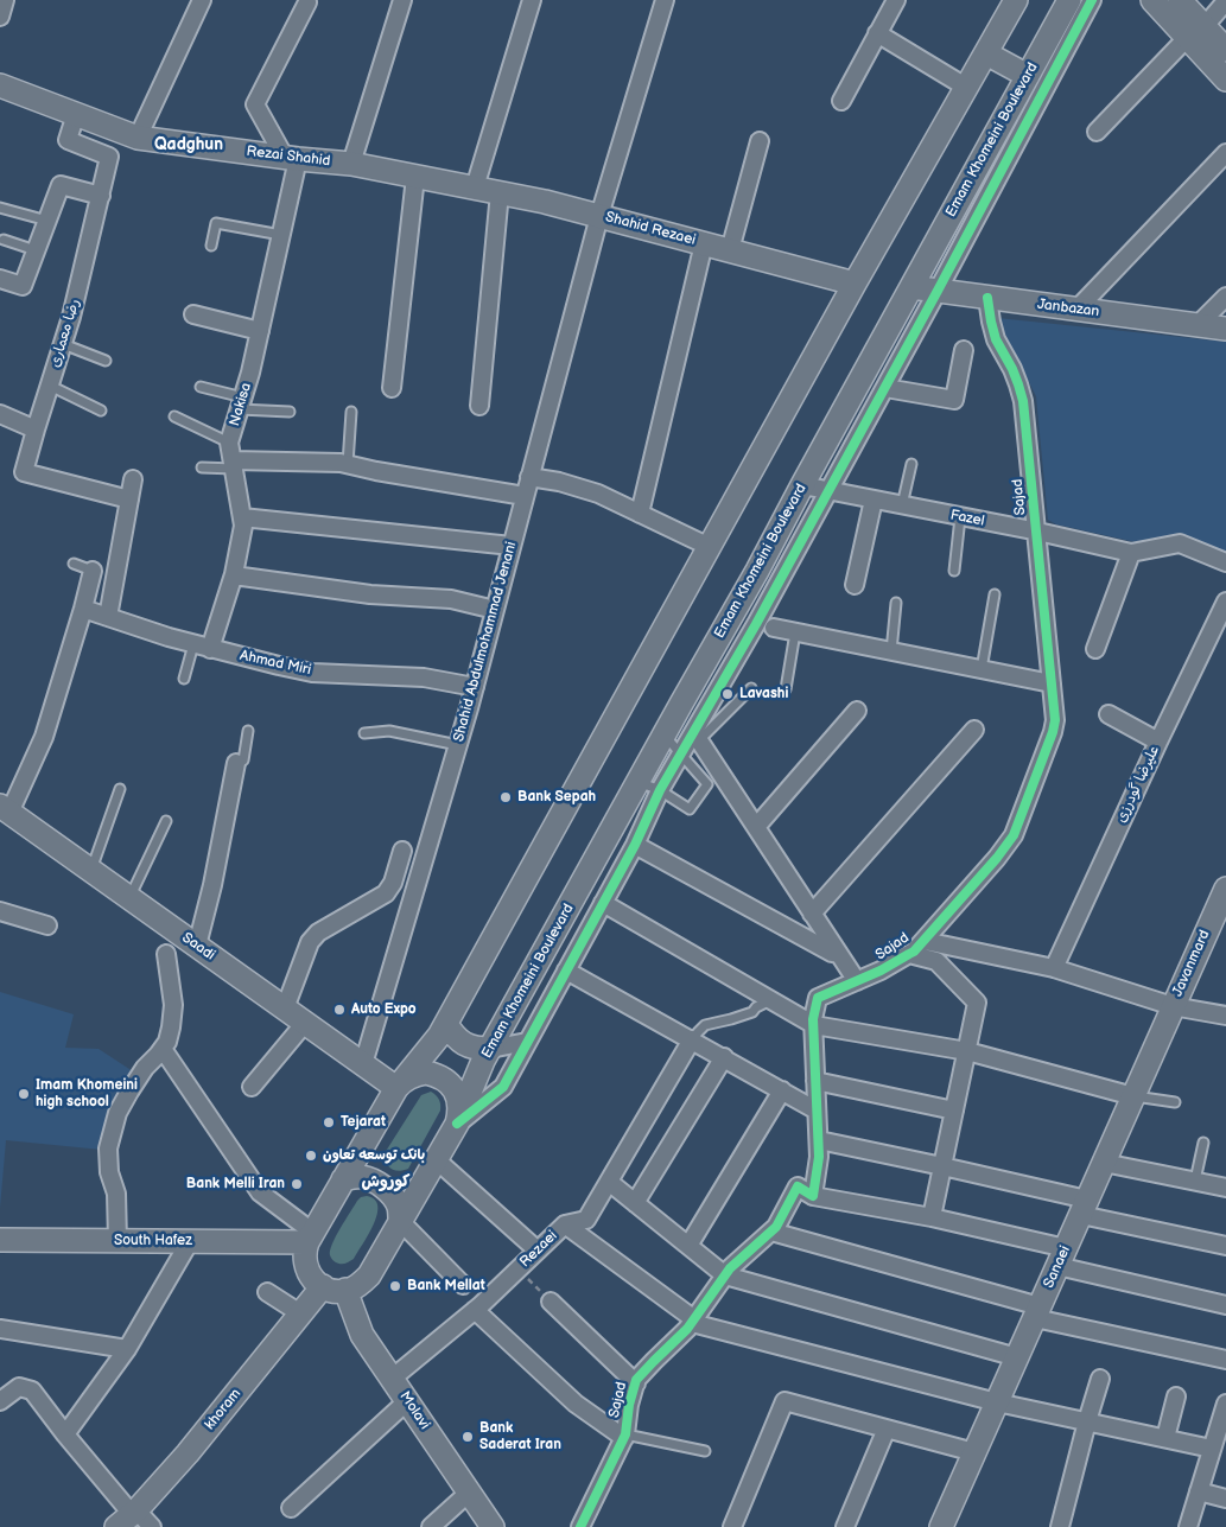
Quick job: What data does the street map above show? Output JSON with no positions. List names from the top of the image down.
{
  "streets": {
    "main road": [
      "Emam Khomeini Boulevard",
      "Rezai Shahid",
      "Shahid Rezaei",
      "Janbazan",
      "Saadi",
      "Javanmard",
      "South Hafez",
      "Sanaei",
      "khoram",
      "Molavi"
    ],
    "street": [
      "رضا معماری",
      "Nakisa",
      "Sajad",
      "Fazel",
      "Shahid Abdulmohammad Jenani",
      "Ahmad Miri",
      "علیرضا گودرزی",
      "Rezaei"
    ]
  },
  "crossings": [
    ["Emam Khomeini Boulevard", "Janbazan"],
    ["Emam Khomeini Boulevard", "Fazel"],
    ["Emam Khomeini Boulevard", "Saadi"],
    ["Rezai Shahid", "Shahid Rezaei"],
    ["Rezai Shahid", "رضا معماری"],
    ["Rezai Shahid", "Nakisa"],
    ["Shahid Rezaei", "Shahid Abdulmohammad Jenani"],
    ["Janbazan", "Sajad"],
    ["Nakisa", "Ahmad Miri"],
    ["Sajad", "Fazel"],
    ["Shahid Abdulmohammad Jenani", "Ahmad Miri"],
    ["Shahid Abdulmohammad Jenani", "Saadi"],
    ["Javanmard", "Sanaei"],
    ["South Hafez", "khoram"],
    ["South Hafez", "Molavi"],
    ["Rezaei", "Molavi"],
    ["khoram", "Molavi"]
  ],
  "districts": ["Qadghun", "کوروش"],
  "places": [
    "Lavashi",
    "Bank Sepah",
    "Auto Expo",
    "Imam Khomeini high school",
    "Tejarat",
    "بانک توسعه تعاون",
    "Bank Melli Iran",
    "Bank Mellat",
    "Bank Saderat Iran"
  ]
}
